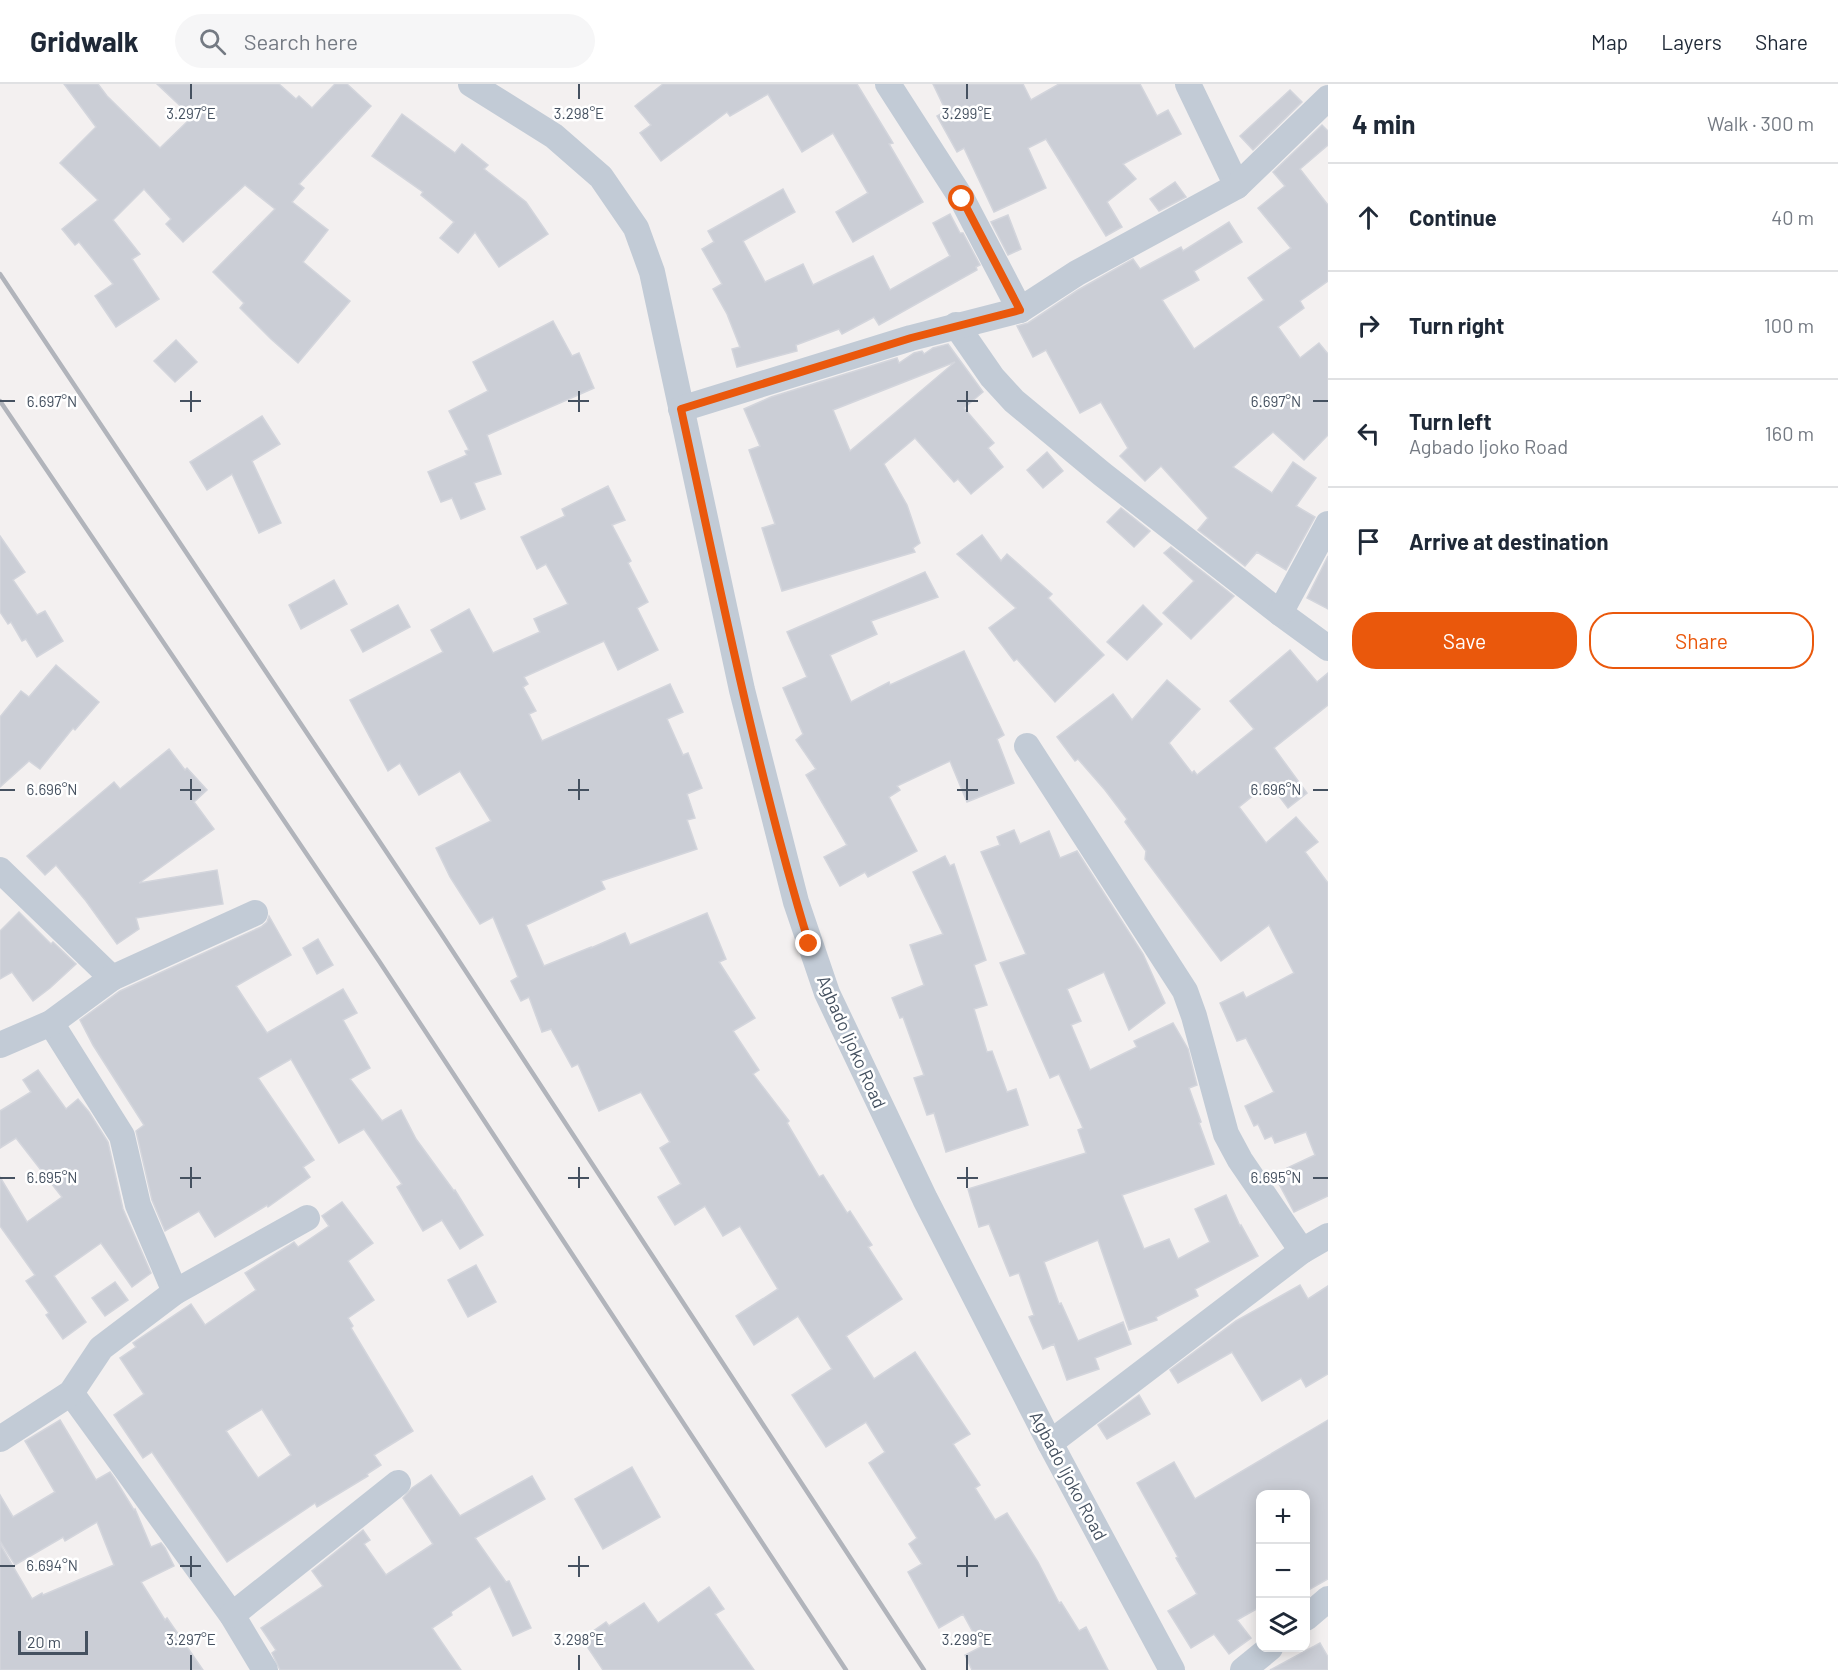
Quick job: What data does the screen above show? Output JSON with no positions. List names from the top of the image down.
{
  "streets": {
    "street": ["Agbado Ijoko Road"]
  },
  "scale_bar": "20 m",
  "page": {
    "header": "Gridwalk",
    "search": "Search here",
    "nav": ["Map", "Layers", "Share"],
    "heading": ["4 min", "Walk · 300 m"],
    "list": [
      ["Continue", "40 m"],
      ["Turn right", "100 m"],
      ["Turn left", "Agbado Ijoko Road", "160 m"],
      "Arrive at destination"
    ],
    "buttons": ["Save", "Share"],
    "map_buttons": ["+", "−"],
    "scale": "20 m"
  },
  "coordinates": [
    "3.297°E",
    "3.298°E",
    "3.299°E",
    "6.697°N",
    "6.696°N",
    "6.695°N",
    "6.694°N"
  ]
}
